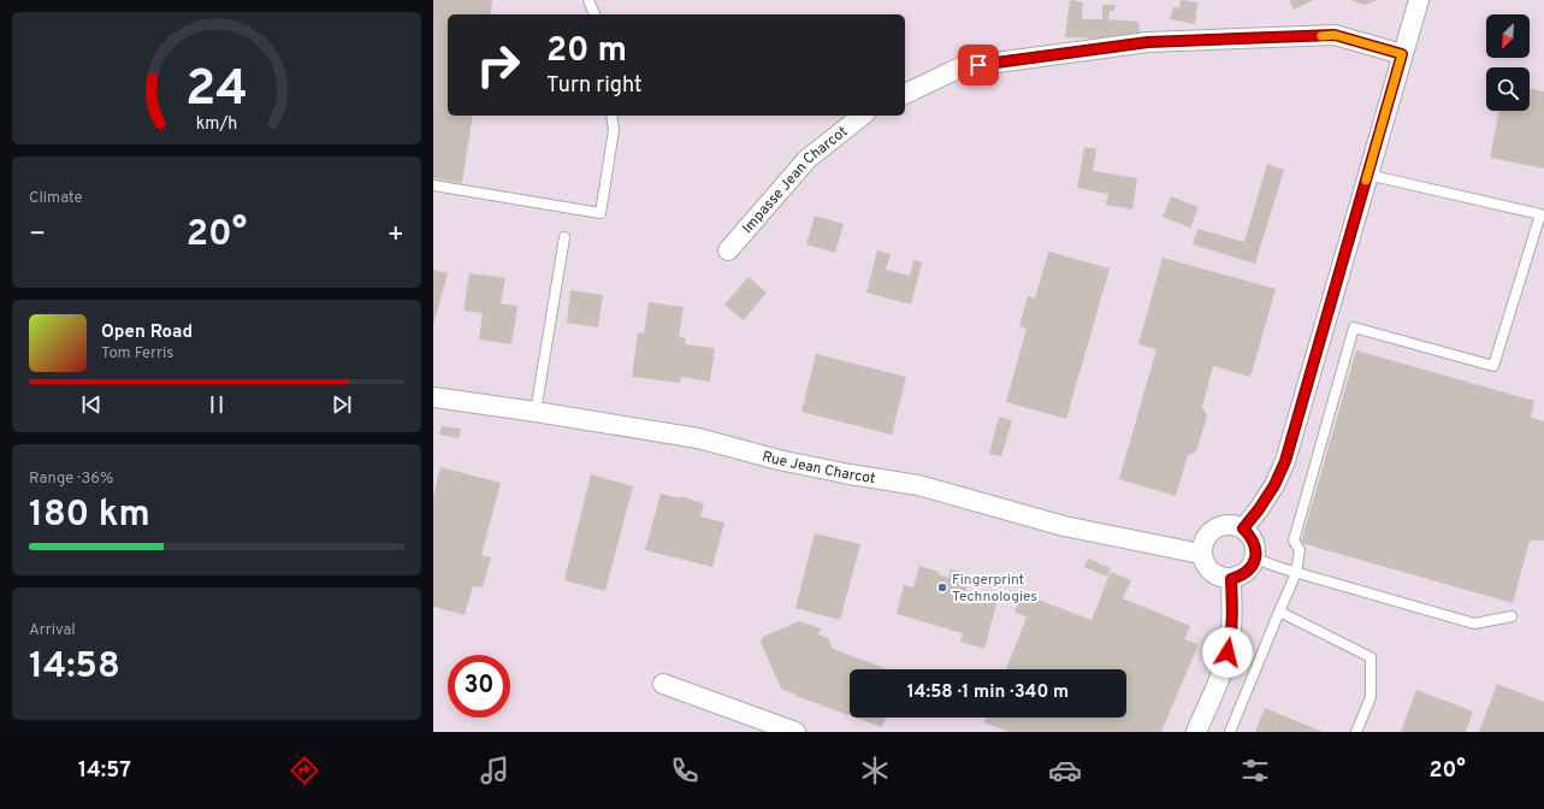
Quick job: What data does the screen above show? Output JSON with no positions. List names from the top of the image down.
{
  "streets": {
    "street": ["Impasse Jean Charcot", "Rue Jean Charcot"]
  },
  "places": ["Fingerprint Technologies"],
  "north": "bottom left",
  "page": {
    "turn": ["20 m", "Turn right"],
    "tile": [
      "Climate",
      ["Range · 36%", "180 km"],
      ["Arrival", "14:58"]
    ],
    "heat": ["−", "20°", "+"],
    "song": ["Open Road", "Tom Ferris"],
    "limit": "30",
    "trip": "14:58 · 1 min · 340 m",
    "tabs": ["14:57", "20°"],
    "gauge": ["24", "km/h"]
  }
}
